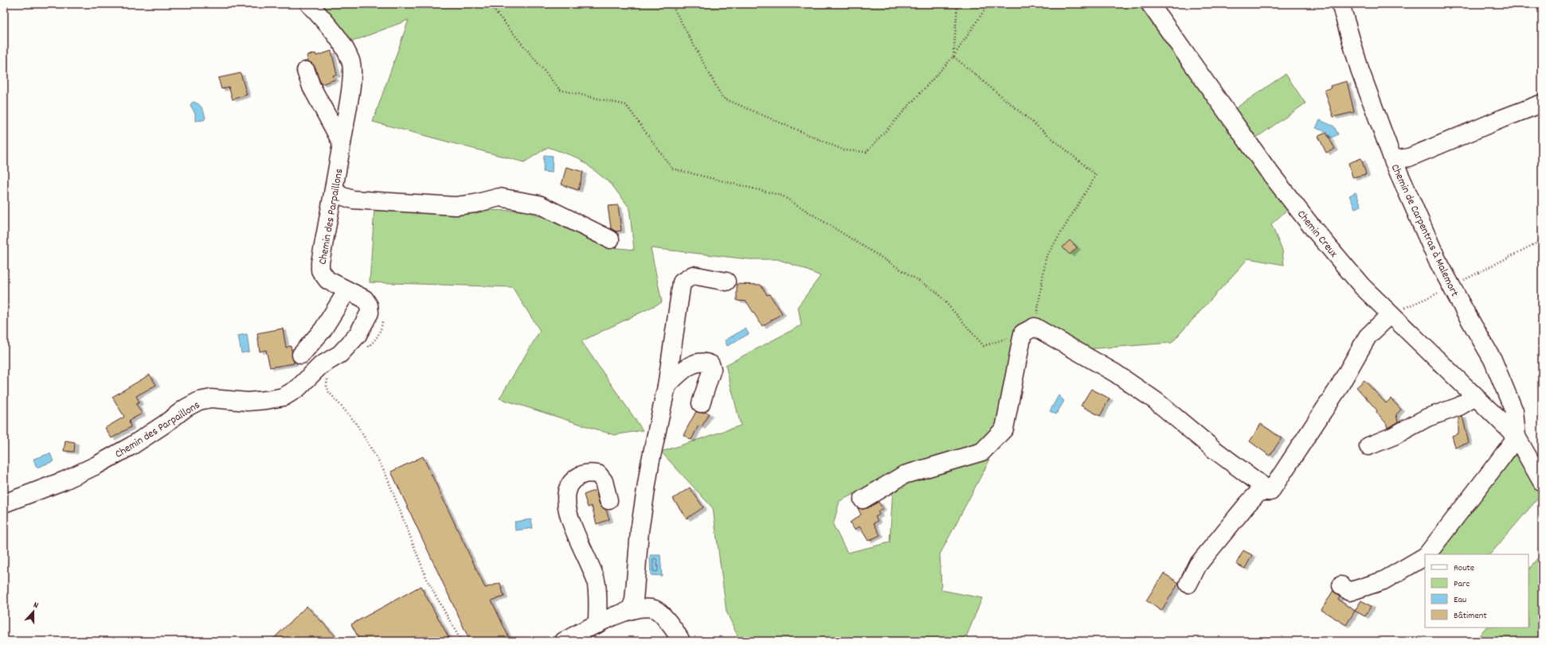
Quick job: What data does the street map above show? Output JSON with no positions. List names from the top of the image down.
{
  "streets": {
    "street": ["Chemin des Parpaillons", "Chemin de Carpentras à Malemort", "Chemin Creux"]
  },
  "crossings": [
    ["Chemin de Carpentras à Malemort", "Chemin Creux"]
  ],
  "legend": [
    "Route",
    "Parc",
    "Eau",
    "Bâtiment"
  ],
  "north": "top"
}
